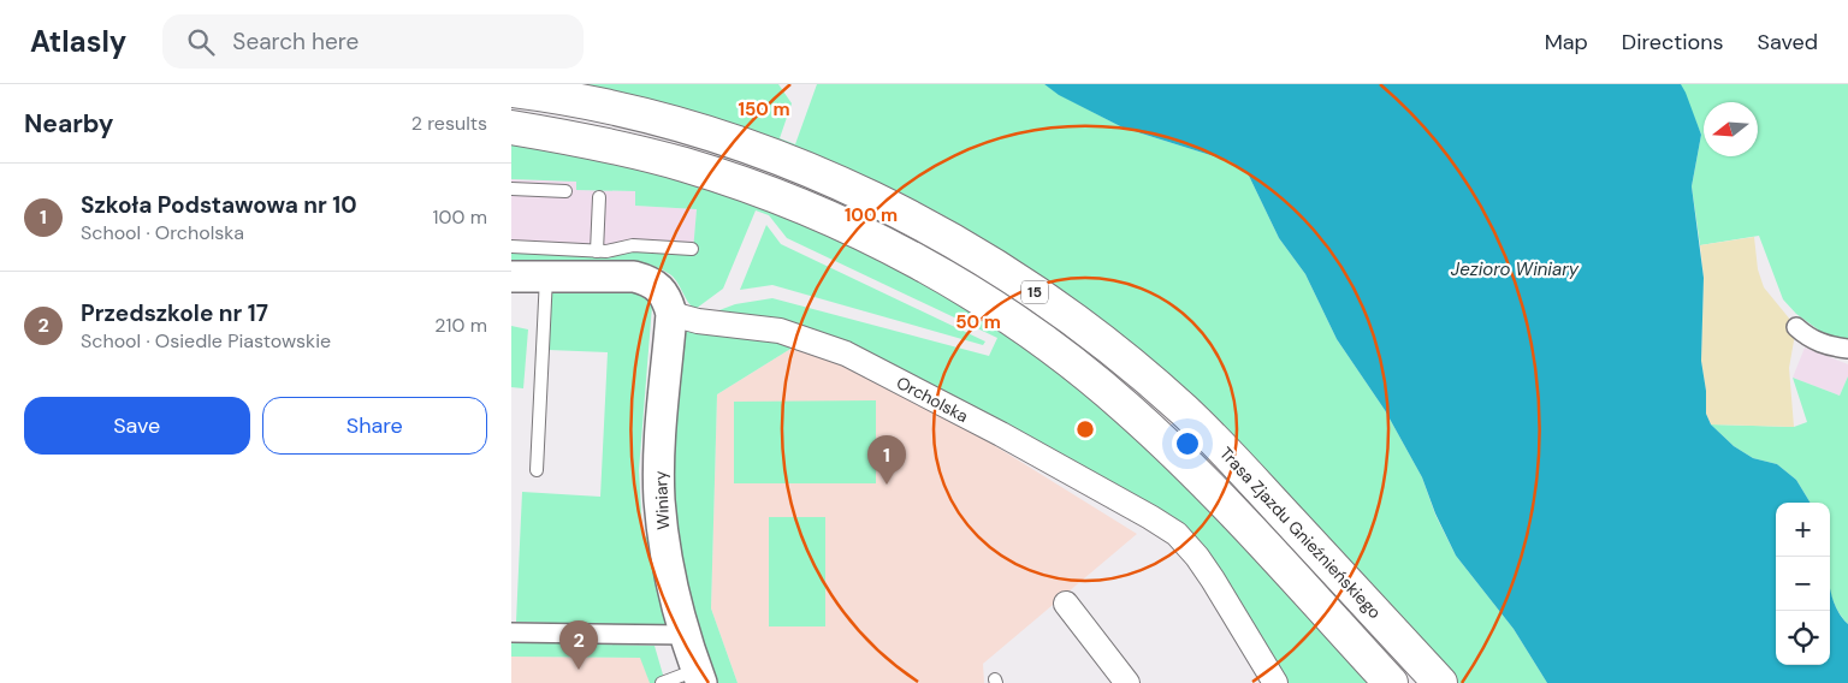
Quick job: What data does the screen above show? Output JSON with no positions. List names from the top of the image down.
{
  "streets": {
    "main road": ["15", "Trasa Zjazdu Gnieźnieńskiego"],
    "street": ["Orcholska", "Winiary"]
  },
  "crossings": [
    ["Orcholska", "Winiary"]
  ],
  "water": ["Jezioro Winiary"],
  "north": "left",
  "page": {
    "header": "Atlasly",
    "search": "Search here",
    "nav": ["Map", "Directions", "Saved"],
    "heading": ["Nearby", "2 results"],
    "list": [
      {
        "mark": "1",
        "name": "Szkoła Podstawowa nr 10",
        "note": "School · Orcholska",
        "value": "100 m"
      },
      {
        "mark": "2",
        "name": "Przedszkole nr 17",
        "note": "School · Osiedle Piastowskie",
        "value": "210 m"
      }
    ],
    "buttons": ["Save", "Share"],
    "pins": ["1", "2"],
    "map_buttons": ["+", "−"]
  },
  "rings": ["150 m", "100 m", "50 m"]
}
